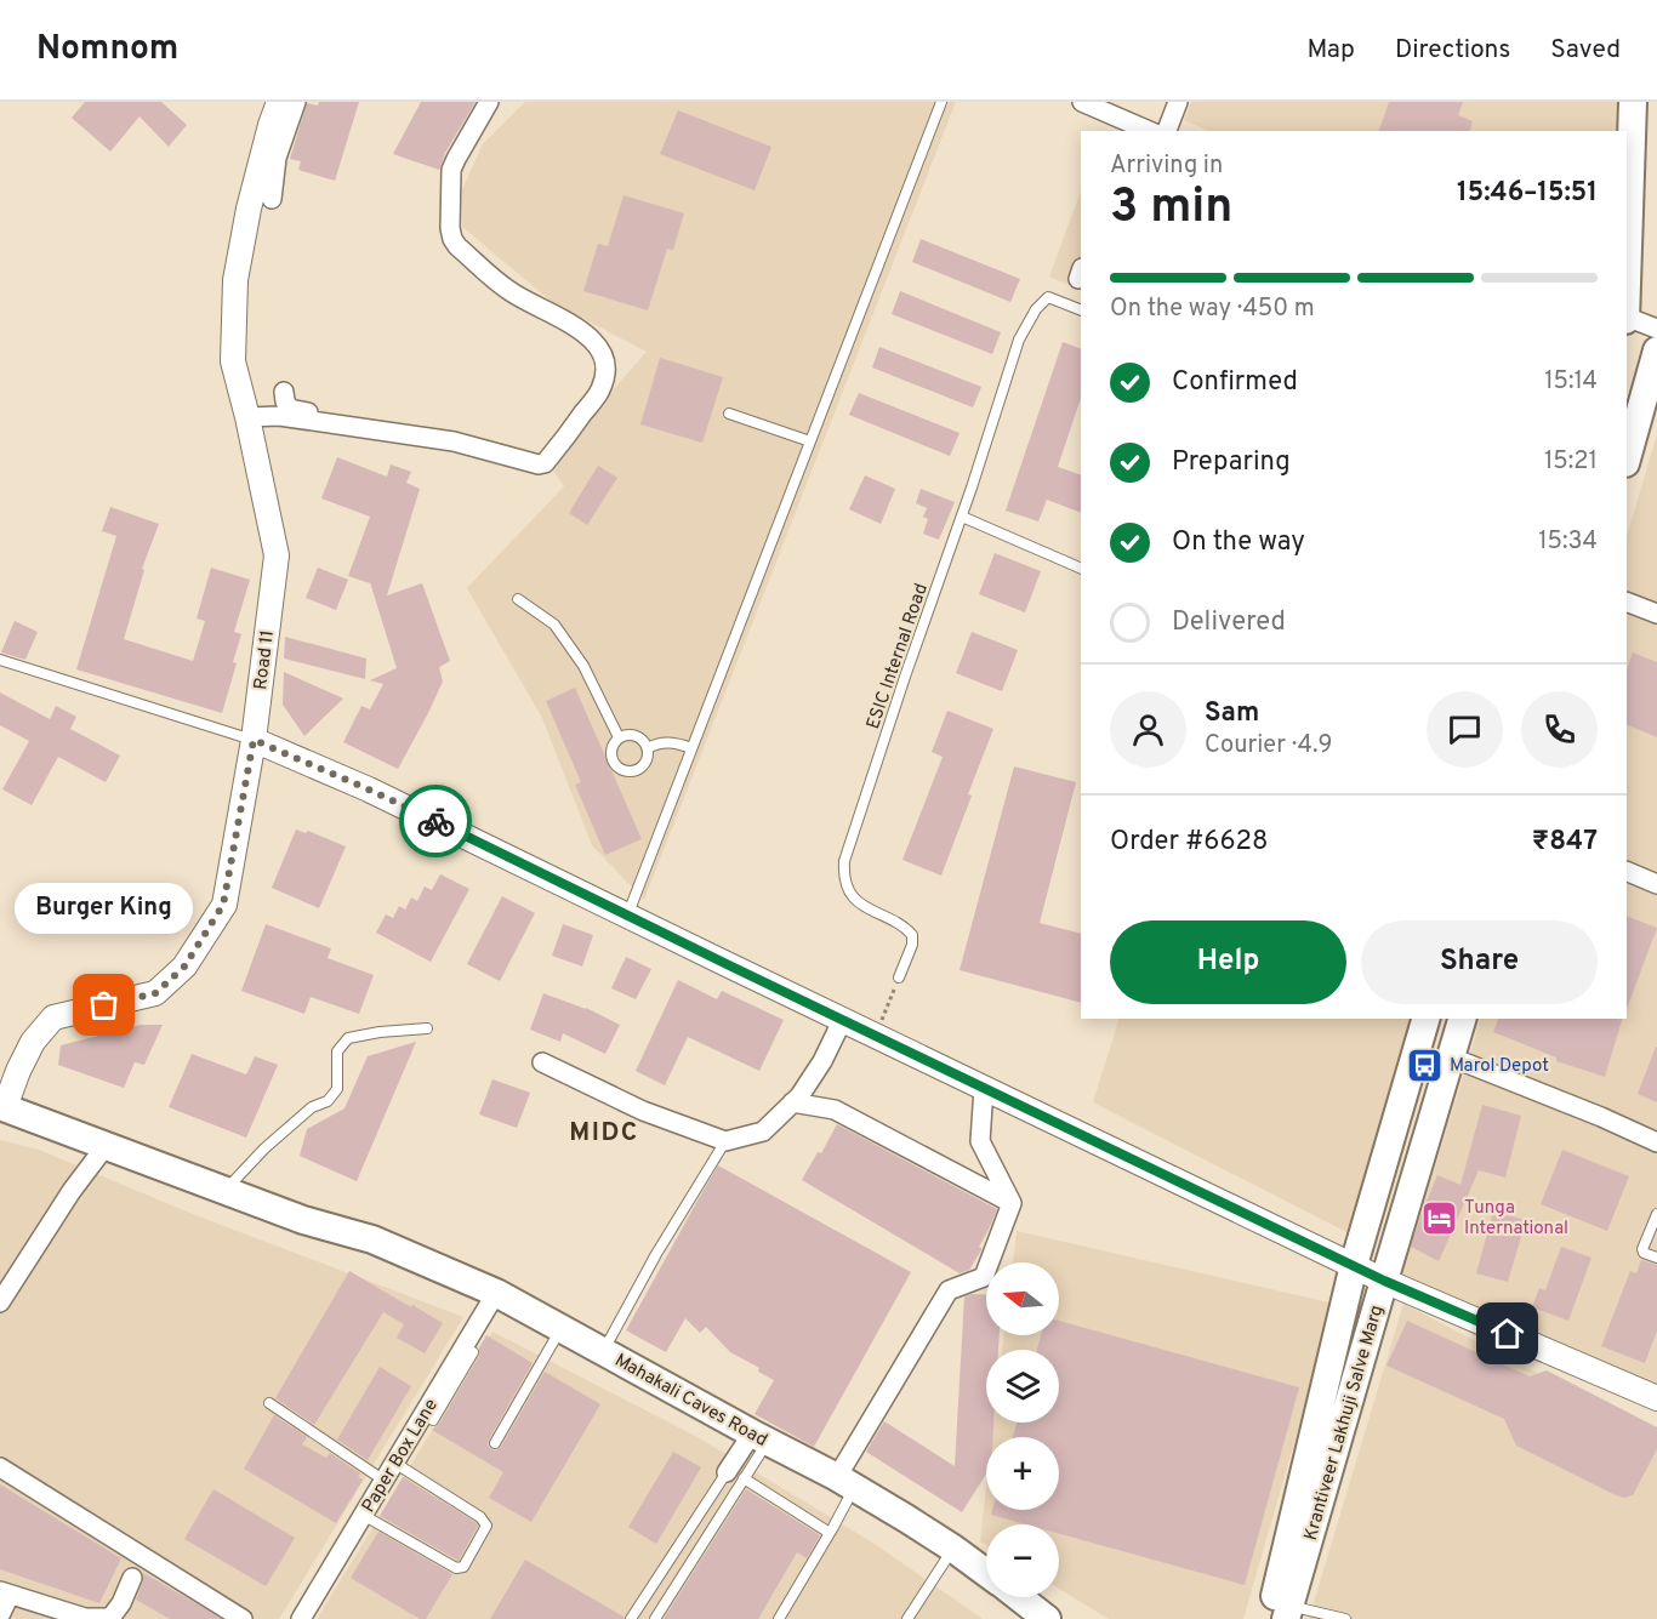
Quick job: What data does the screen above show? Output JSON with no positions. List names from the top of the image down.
{
  "streets": {
    "main road": ["Mahakali Caves Road", "Krantiveer Lakhuji Salve Marg"],
    "street": ["Road 11", "Paper Box Lane"],
    "lane": ["ESIC Internal Road"]
  },
  "crossings": [
    ["Road 11", "Mahakali Caves Road"],
    ["Mahakali Caves Road", "Paper Box Lane"]
  ],
  "districts": ["MIDC"],
  "places": {
    "other": ["Burger King"],
    "bus stop": ["Marol Depot"],
    "hotel": ["Tunga International"]
  },
  "north": "left",
  "page": {
    "header": "Nomnom",
    "nav": ["Map", "Directions", "Saved"],
    "heading": ["3 min", "Arriving in", "15:46–15:51"],
    "panel": [
      "Sam",
      "Courier · 4.9",
      "Order #6628",
      "₹847"
    ],
    "bar": "On the way · 450 m",
    "list": [
      ["Confirmed", "15:14"],
      ["Preparing", "15:21"],
      ["On the way", "15:34"],
      "Delivered"
    ],
    "bubble": "Burger King",
    "buttons": ["Help", "Share"],
    "map_buttons": ["+", "−"]
  }
}
